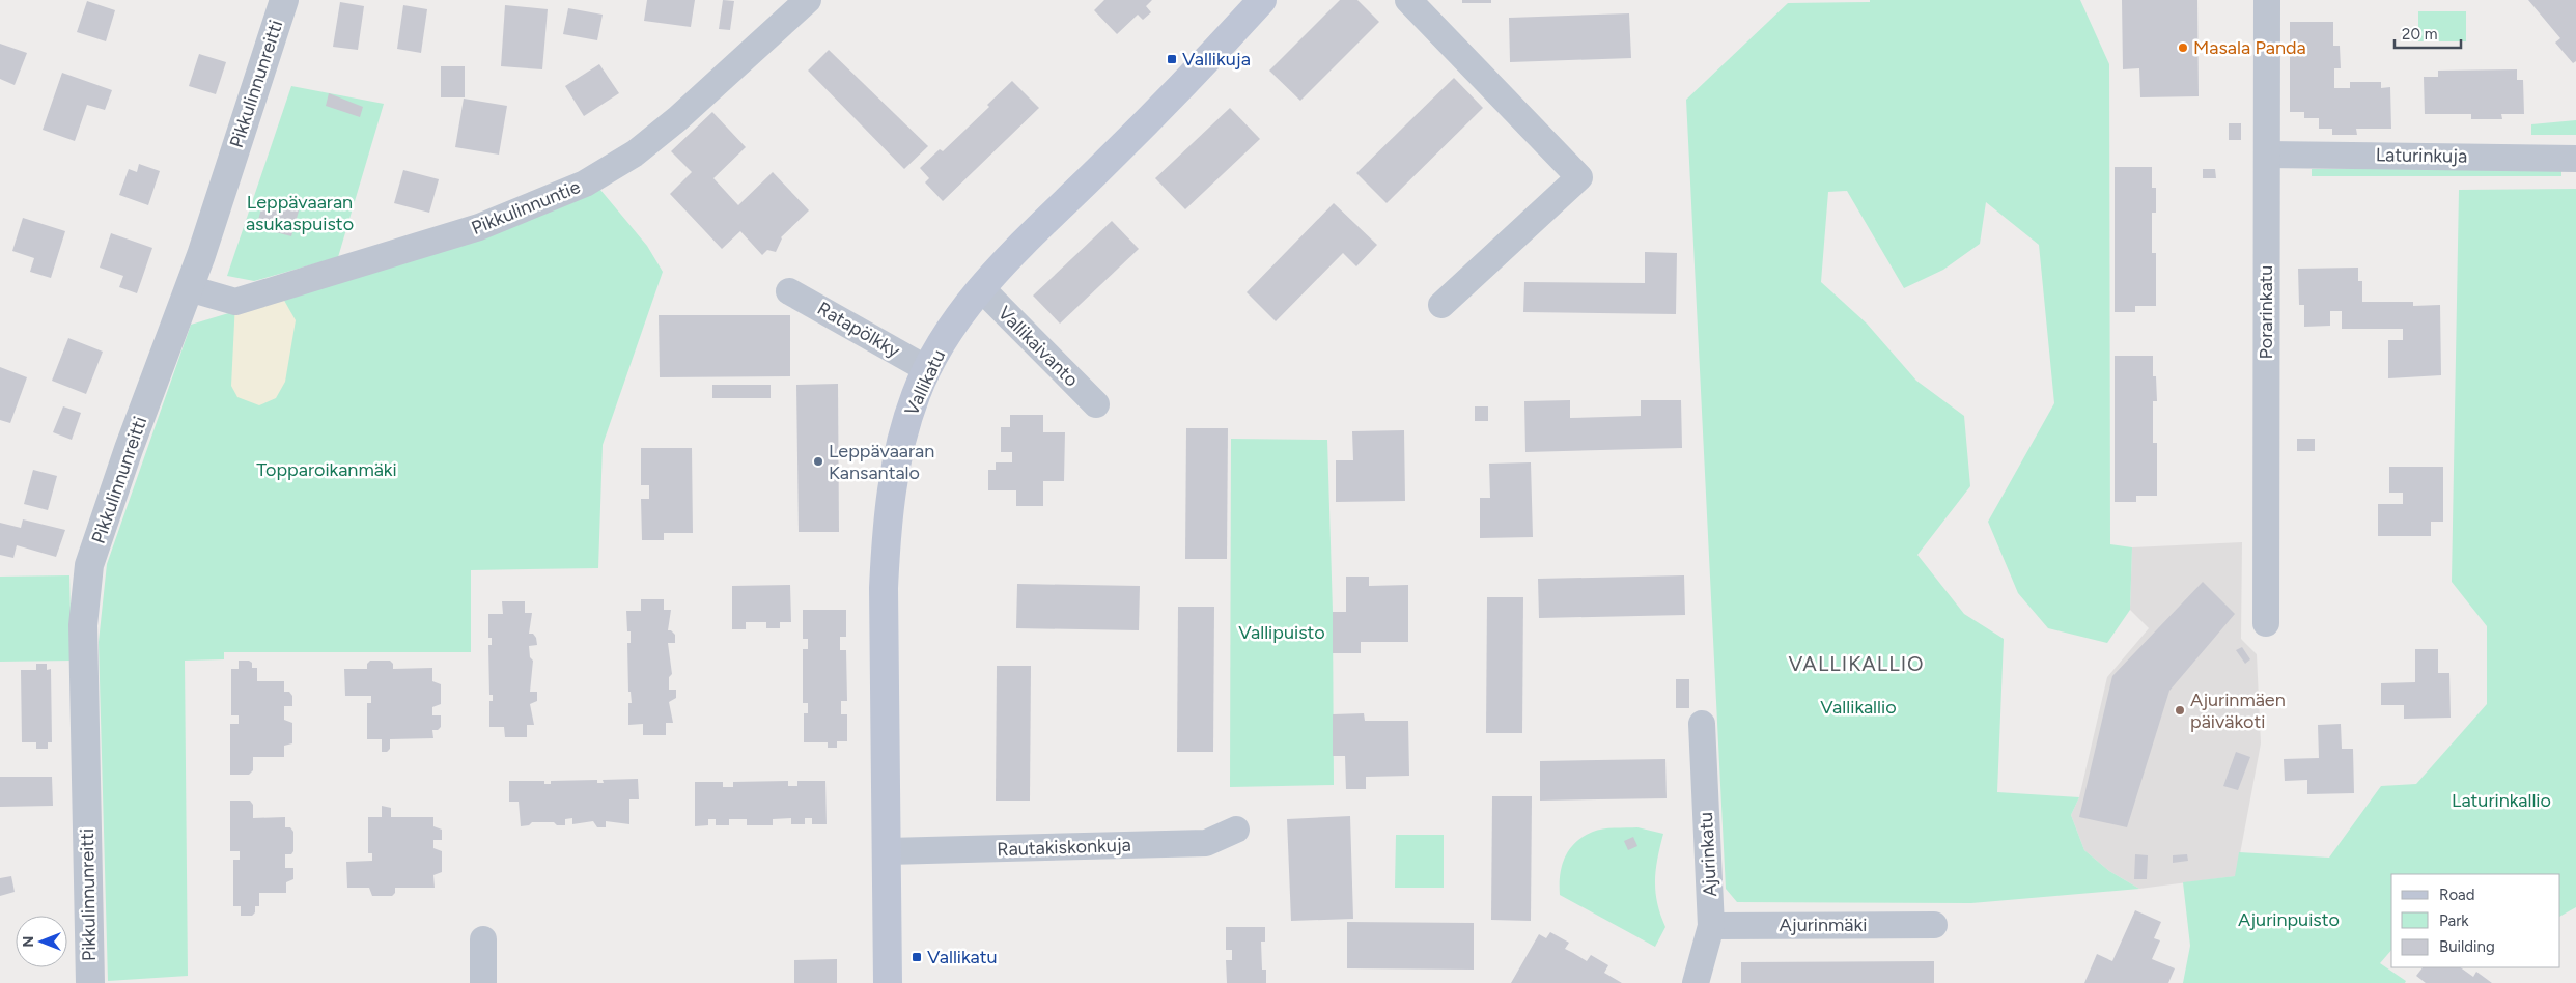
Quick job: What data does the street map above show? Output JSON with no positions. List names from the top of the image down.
{
  "streets": {
    "main road": ["Vallikatu"],
    "street": [
      "Pikkulinnunreitti",
      "Laturinkuja",
      "Pikkulinnuntie",
      "Porarinkatu",
      "Ratapölkky",
      "Vallikaivanto",
      "Rautakiskonkuja",
      "Ajurinkatu",
      "Ajurinmäki"
    ]
  },
  "crossings": [
    ["Pikkulinnunreitti", "Pikkulinnuntie"],
    ["Laturinkuja", "Porarinkatu"],
    ["Ratapölkky", "Vallikatu"],
    ["Vallikaivanto", "Vallikatu"],
    ["Vallikatu", "Rautakiskonkuja"],
    ["Ajurinkatu", "Ajurinmäki"]
  ],
  "districts": ["VALLIKALLIO"],
  "parks": [
    "Leppävaaran asukaspuisto",
    "Topparoikanmäki",
    "Vallipuisto",
    "Vallikallio",
    "Laturinkallio",
    "Ajurinpuisto"
  ],
  "places": {
    "other": ["Masala Panda", "Leppävaaran Kansantalo", "Ajurinmäen päiväkoti"],
    "transit": ["Vallikuja", "Vallikatu"]
  },
  "legend": ["Road", "Park", "Building"],
  "scale_bar": "20 m",
  "north": "left"
}
